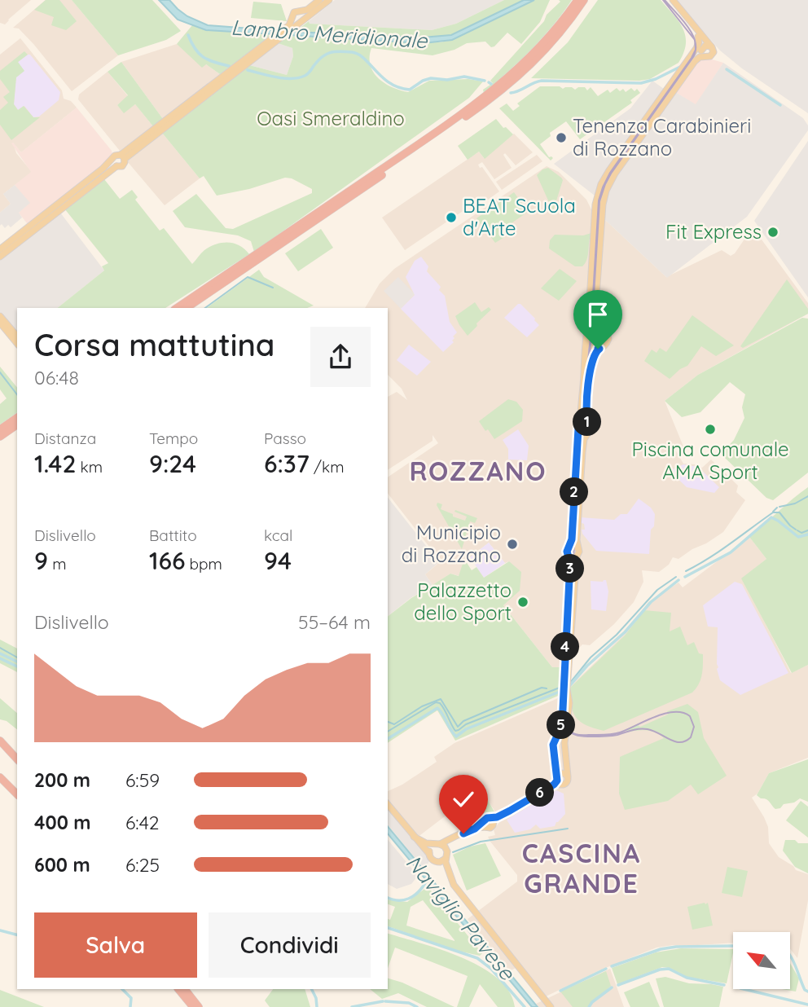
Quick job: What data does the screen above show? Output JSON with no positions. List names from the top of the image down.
{
  "districts": ["ROZZANO", "CASCINA GRANDE"],
  "water": ["Lambro Meridionale", "Naviglio Pavese"],
  "parks": ["Oasi Smeraldino"],
  "places": [
    "Tenenza Carabinieri di Rozzano",
    "BEAT Scuola d'Arte",
    "Fit Express",
    "Piscina comunale AMA Sport",
    "Municipio di Rozzano",
    "Palazzetto dello Sport"
  ],
  "north": "top left",
  "page": {
    "heading": ["Corsa mattutina", "06:48"],
    "stats": [
      ["Distanza", "1.42 km"],
      ["Tempo", "9:24"],
      ["Passo", "6:37 /km"],
      ["Dislivello", "9 m"],
      ["Battito", "166 bpm"],
      ["kcal", "94"]
    ],
    "pins": [
      "1",
      "2",
      "3",
      "4",
      "5",
      "6"
    ],
    "chart": ["Dislivello", "55–64 m"],
    "list": [
      {
        "name": "200 m",
        "note": "6:59"
      },
      {
        "name": "400 m",
        "note": "6:42"
      },
      {
        "name": "600 m",
        "note": "6:25"
      }
    ],
    "buttons": ["Salva", "Condividi"]
  }
}
